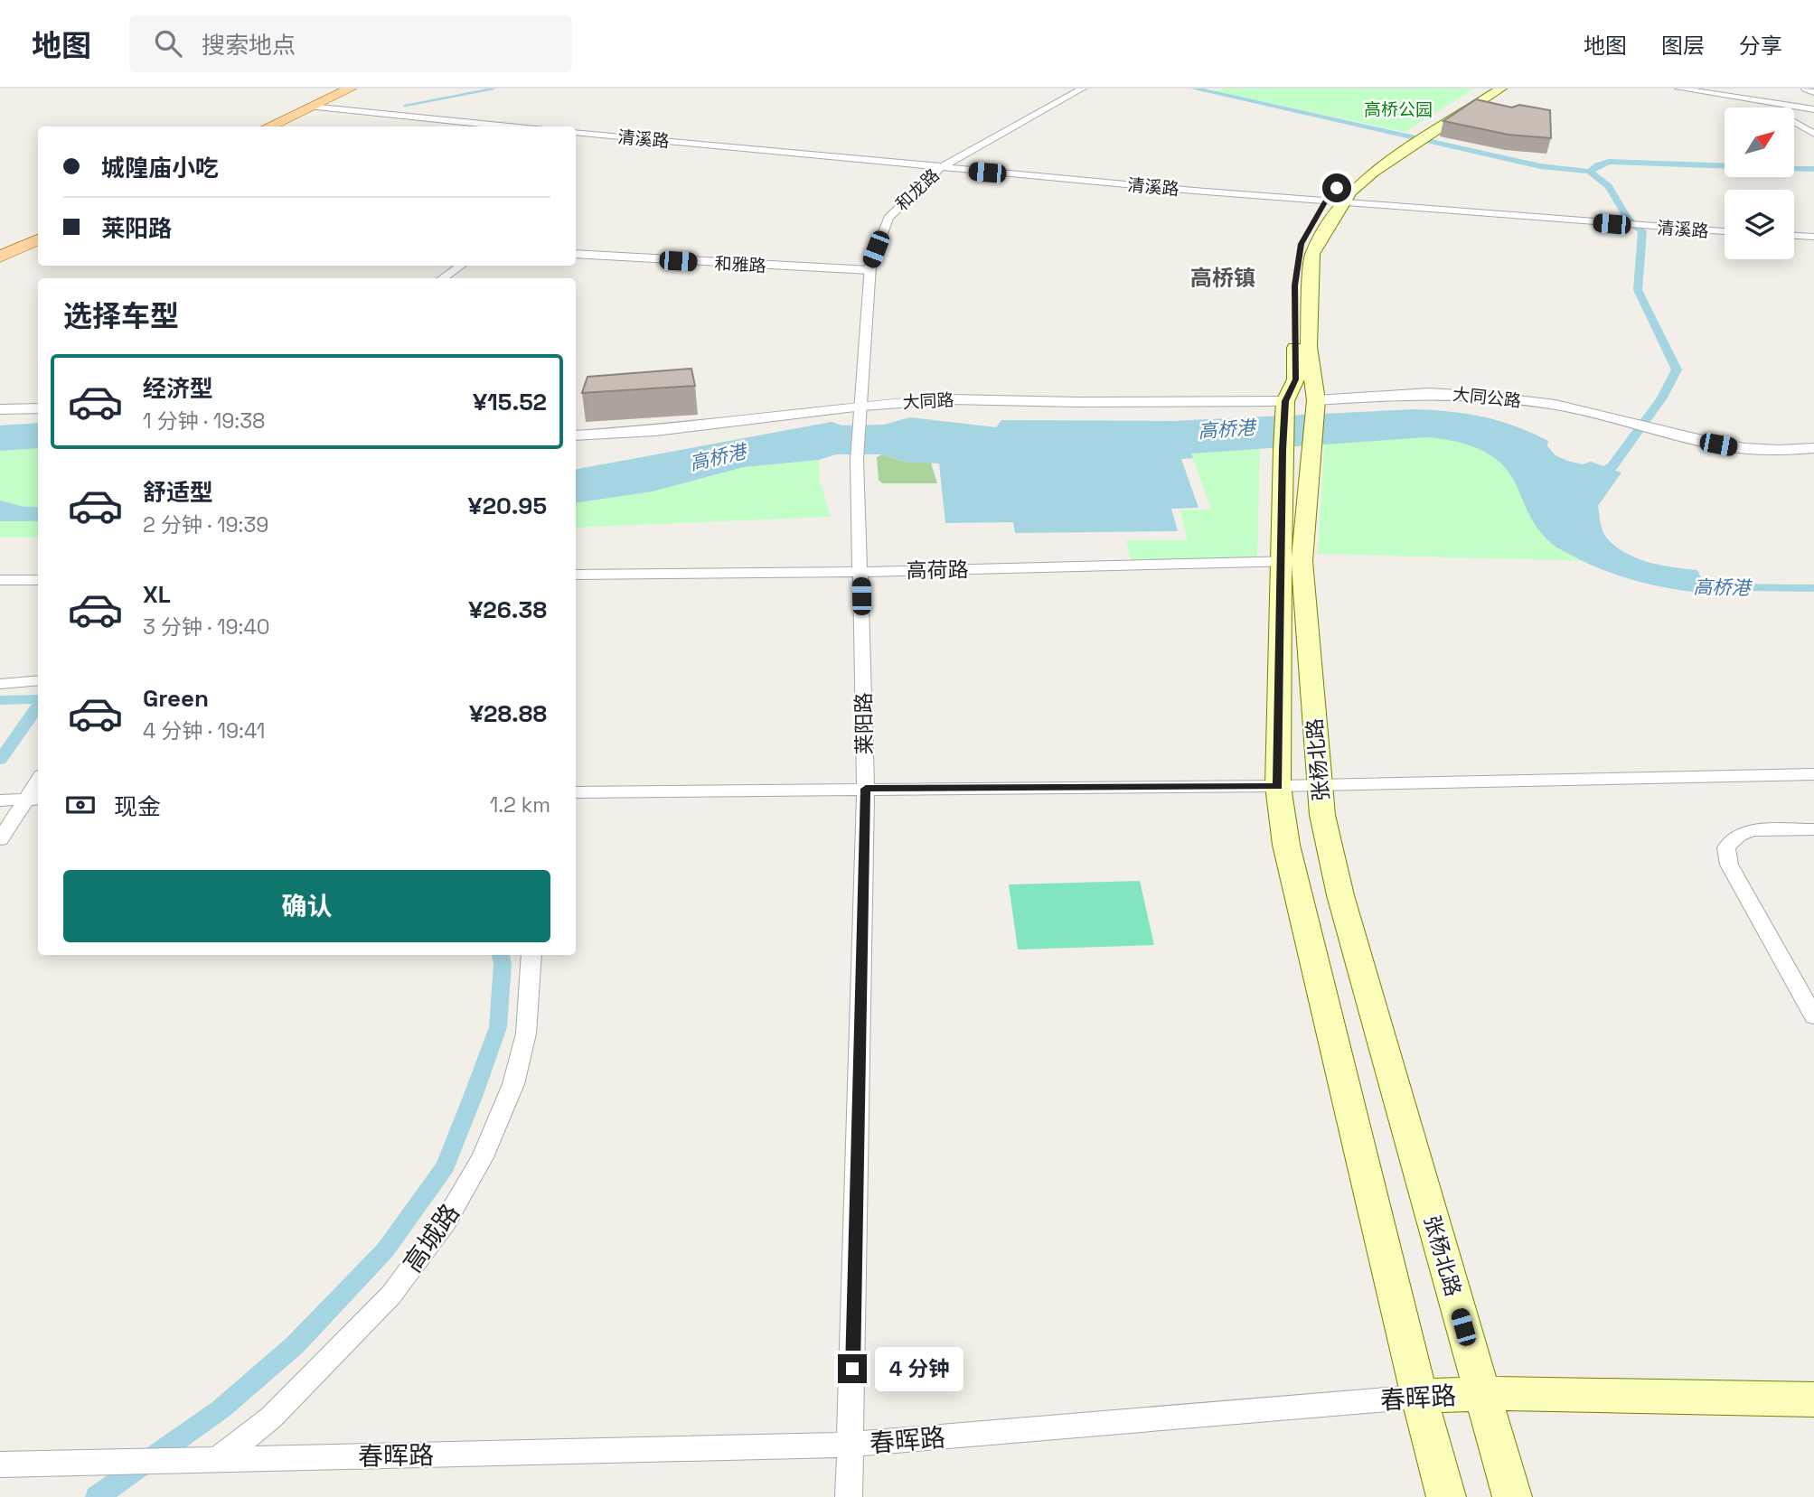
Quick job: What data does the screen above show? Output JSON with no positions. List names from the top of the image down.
{
  "streets": {
    "main road": ["大同公路", "张杨北路", "春晖路"],
    "street": [
      "清溪路",
      "和龙路",
      "和雅路",
      "大同路",
      "高荷路",
      "莱阳路",
      "高城路"
    ]
  },
  "crossings": [
    ["清溪路", "和龙路"],
    ["清溪路", "张杨北路"],
    ["和龙路", "和雅路"],
    ["和龙路", "大同路"],
    ["和龙路", "莱阳路"],
    ["大同公路", "大同路"],
    ["大同公路", "张杨北路"],
    ["大同路", "莱阳路"],
    ["大同路", "张杨北路"],
    ["高荷路", "莱阳路"],
    ["高荷路", "张杨北路"],
    ["莱阳路", "春晖路"],
    ["张杨北路", "春晖路"],
    ["高城路", "春晖路"]
  ],
  "districts": ["高桥镇"],
  "water": ["高桥港"],
  "parks": ["高桥公园"],
  "north": "top right",
  "page": {
    "header": "地图",
    "search": "搜索地点",
    "nav": ["地图", "图层", "分享"],
    "banner": ["城隍庙小吃", "莱阳路"],
    "heading": "选择车型",
    "list": [
      {
        "name": "经济型",
        "note": "1 分钟 · 19:38",
        "value": "¥15.52"
      },
      {
        "name": "舒适型",
        "note": "2 分钟 · 19:39",
        "value": "¥20.95"
      },
      {
        "name": "XL",
        "note": "3 分钟 · 19:40",
        "value": "¥26.38"
      },
      {
        "name": "Green",
        "note": "4 分钟 · 19:41",
        "value": "¥28.88"
      }
    ],
    "pay": ["现金", "1.2 km"],
    "buttons": "确认",
    "bubble": "4 分钟"
  }
}
